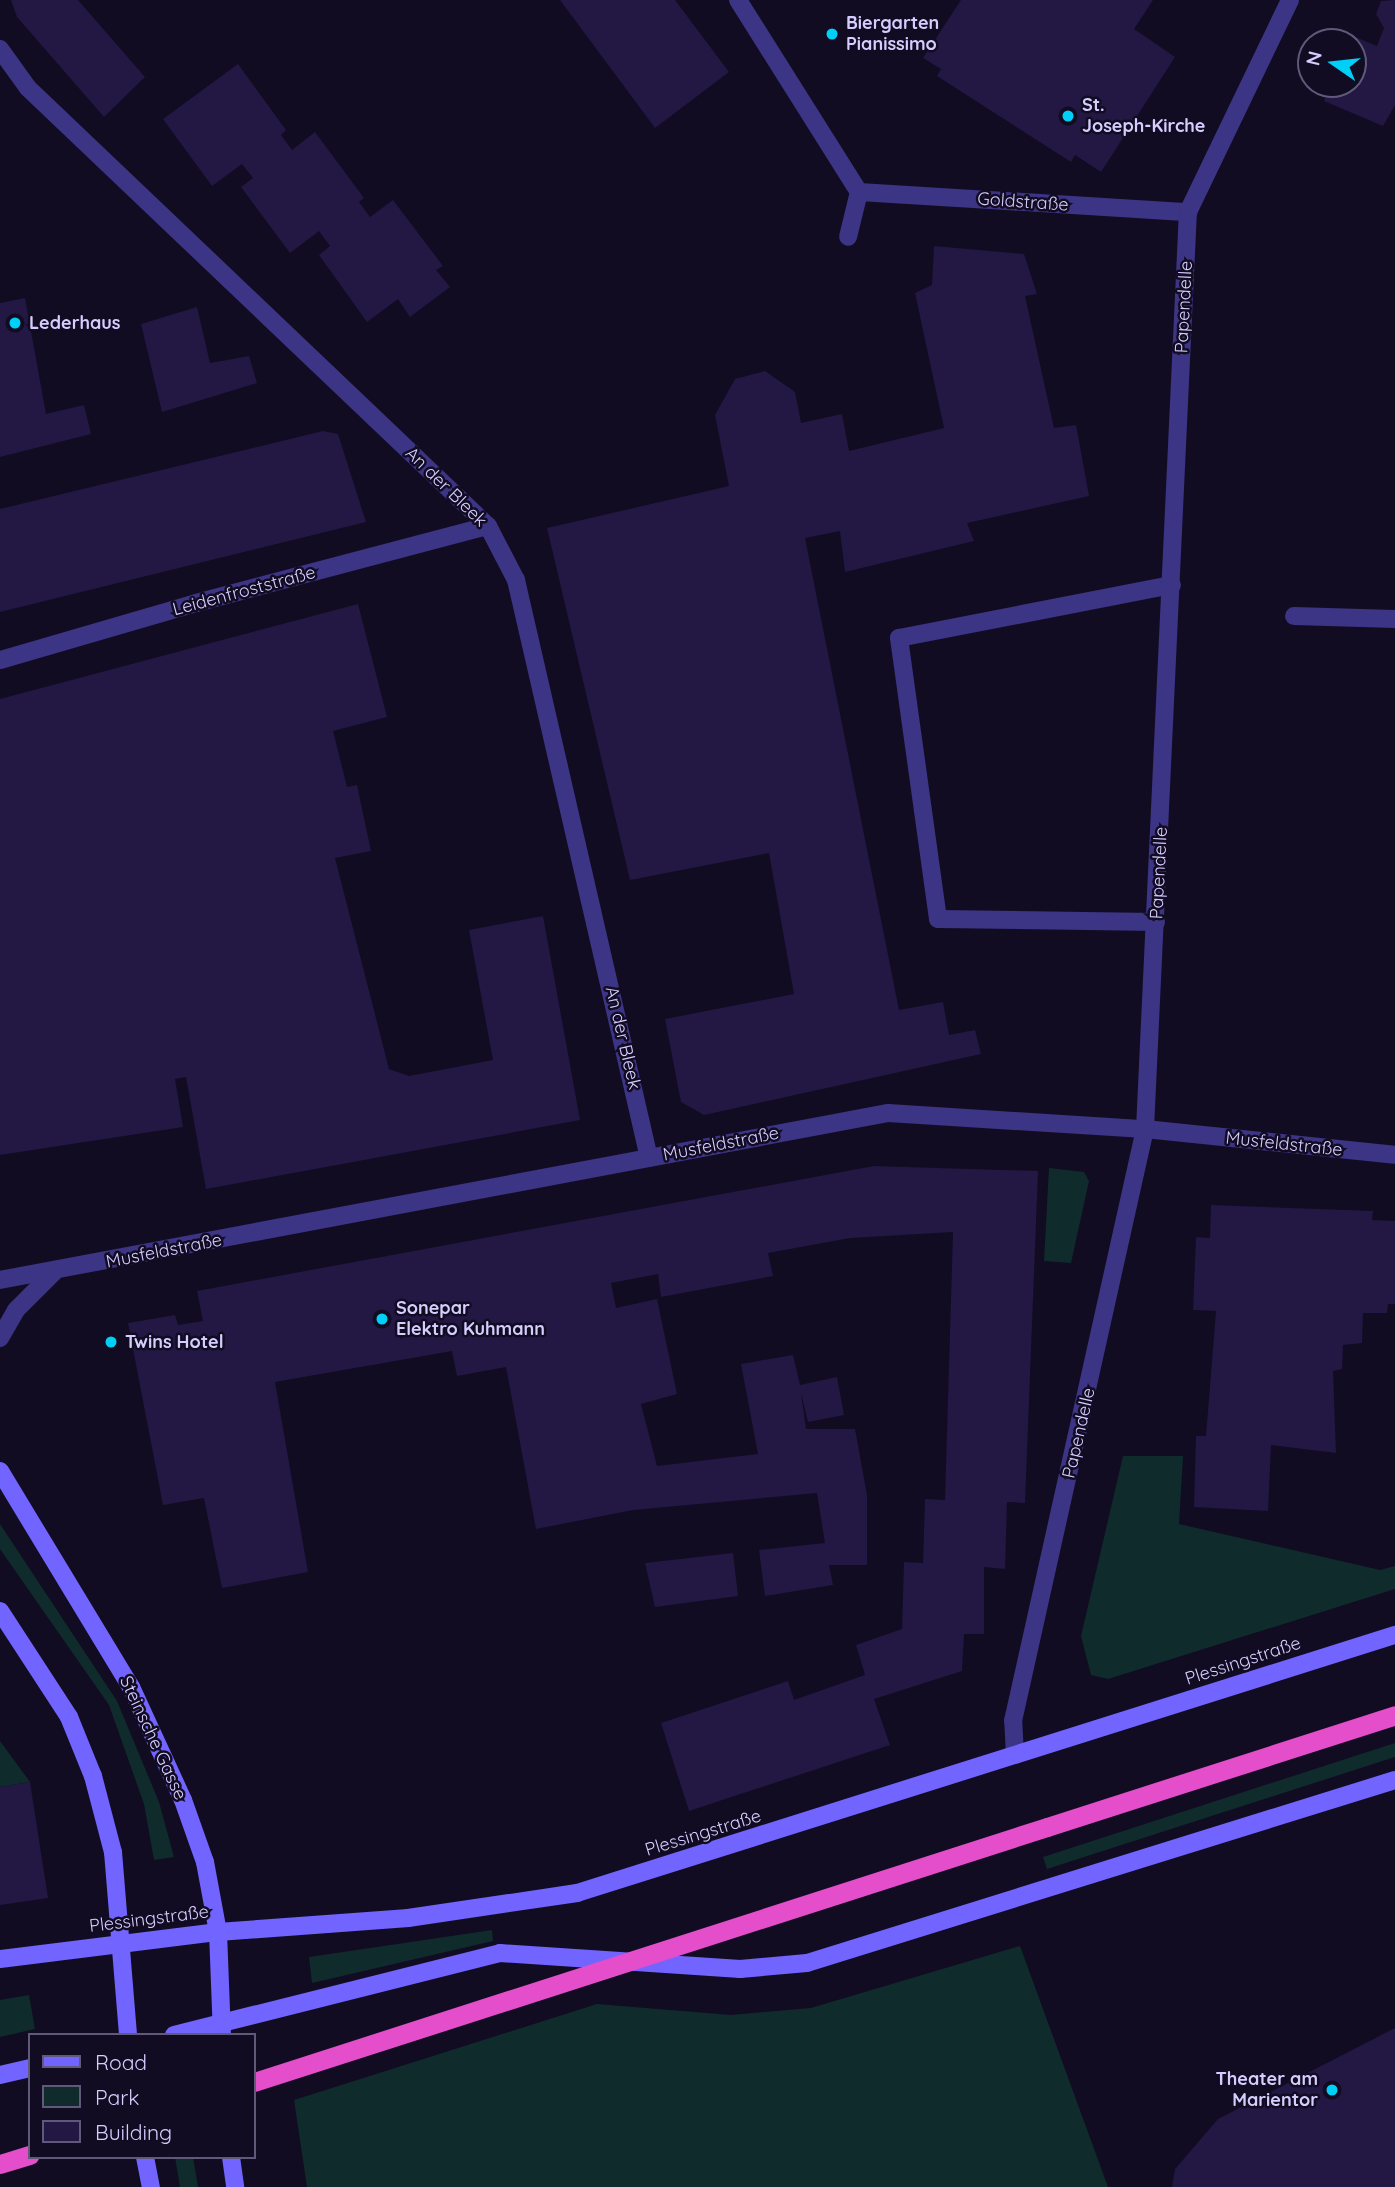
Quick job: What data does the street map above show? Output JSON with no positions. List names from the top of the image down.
{
  "streets": {
    "main road": ["Plessingstraße", "Steinsche Gasse"],
    "street": [
      "Goldstraße",
      "Papendelle",
      "An der Bleek",
      "Leidenfroststraße",
      "Musfeldstraße"
    ]
  },
  "crossings": [
    ["Goldstraße", "Papendelle"],
    ["Papendelle", "Musfeldstraße"],
    ["Papendelle", "Plessingstraße"],
    ["An der Bleek", "Leidenfroststraße"],
    ["An der Bleek", "Musfeldstraße"],
    ["Plessingstraße", "Steinsche Gasse"]
  ],
  "places": [
    "Biergarten Pianissimo",
    "St. Joseph-Kirche",
    "Lederhaus",
    "Sonepar Elektro Kuhmann",
    "Twins Hotel",
    "Theater am Marientor"
  ],
  "legend": ["Road", "Park", "Building"],
  "north": "left"
}
